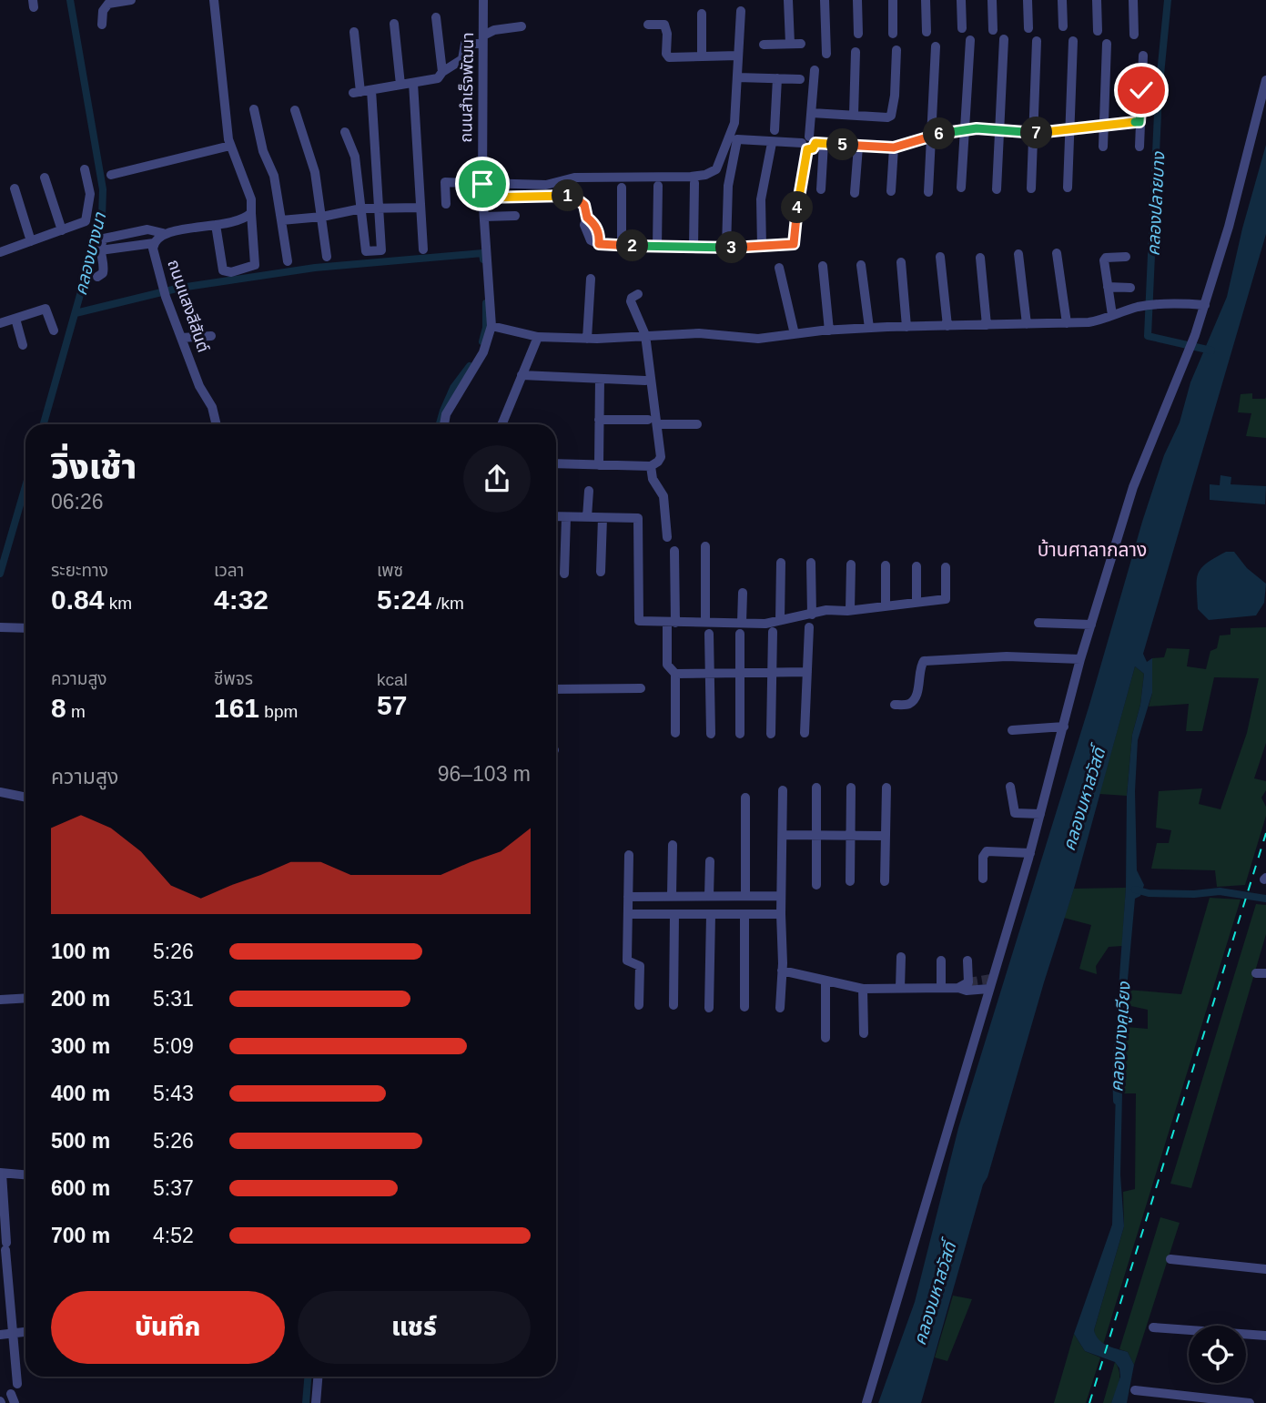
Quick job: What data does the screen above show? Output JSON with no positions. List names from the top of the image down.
{
  "streets": {
    "street": ["ถนนสำเร็จพัฒนา", "ถนนแสงสีสันต์"]
  },
  "districts": ["บ้านศาลากลาง"],
  "water": [
    "คลองปลายบาง",
    "คลองบางนา",
    "คลองมหาสวัสดิ์",
    "คลองบางคูเวียง"
  ],
  "page": {
    "pins": [
      "7",
      "6",
      "5",
      "1",
      "4",
      "2",
      "3"
    ],
    "heading": ["วิ่งเช้า", "06:26"],
    "stats": [
      ["ระยะทาง", "0.84 km"],
      ["เวลา", "4:32"],
      ["เพซ", "5:24 /km"],
      ["ความสูง", "8 m"],
      ["ชีพจร", "161 bpm"],
      ["kcal", "57"]
    ],
    "chart": ["ความสูง", "96–103 m"],
    "list": [
      {
        "name": "100 m",
        "note": "5:26"
      },
      {
        "name": "200 m",
        "note": "5:31"
      },
      {
        "name": "300 m",
        "note": "5:09"
      },
      {
        "name": "400 m",
        "note": "5:43"
      },
      {
        "name": "500 m",
        "note": "5:26"
      },
      {
        "name": "600 m",
        "note": "5:37"
      },
      {
        "name": "700 m",
        "note": "4:52"
      }
    ],
    "buttons": ["บันทึก", "แชร์"]
  }
}
